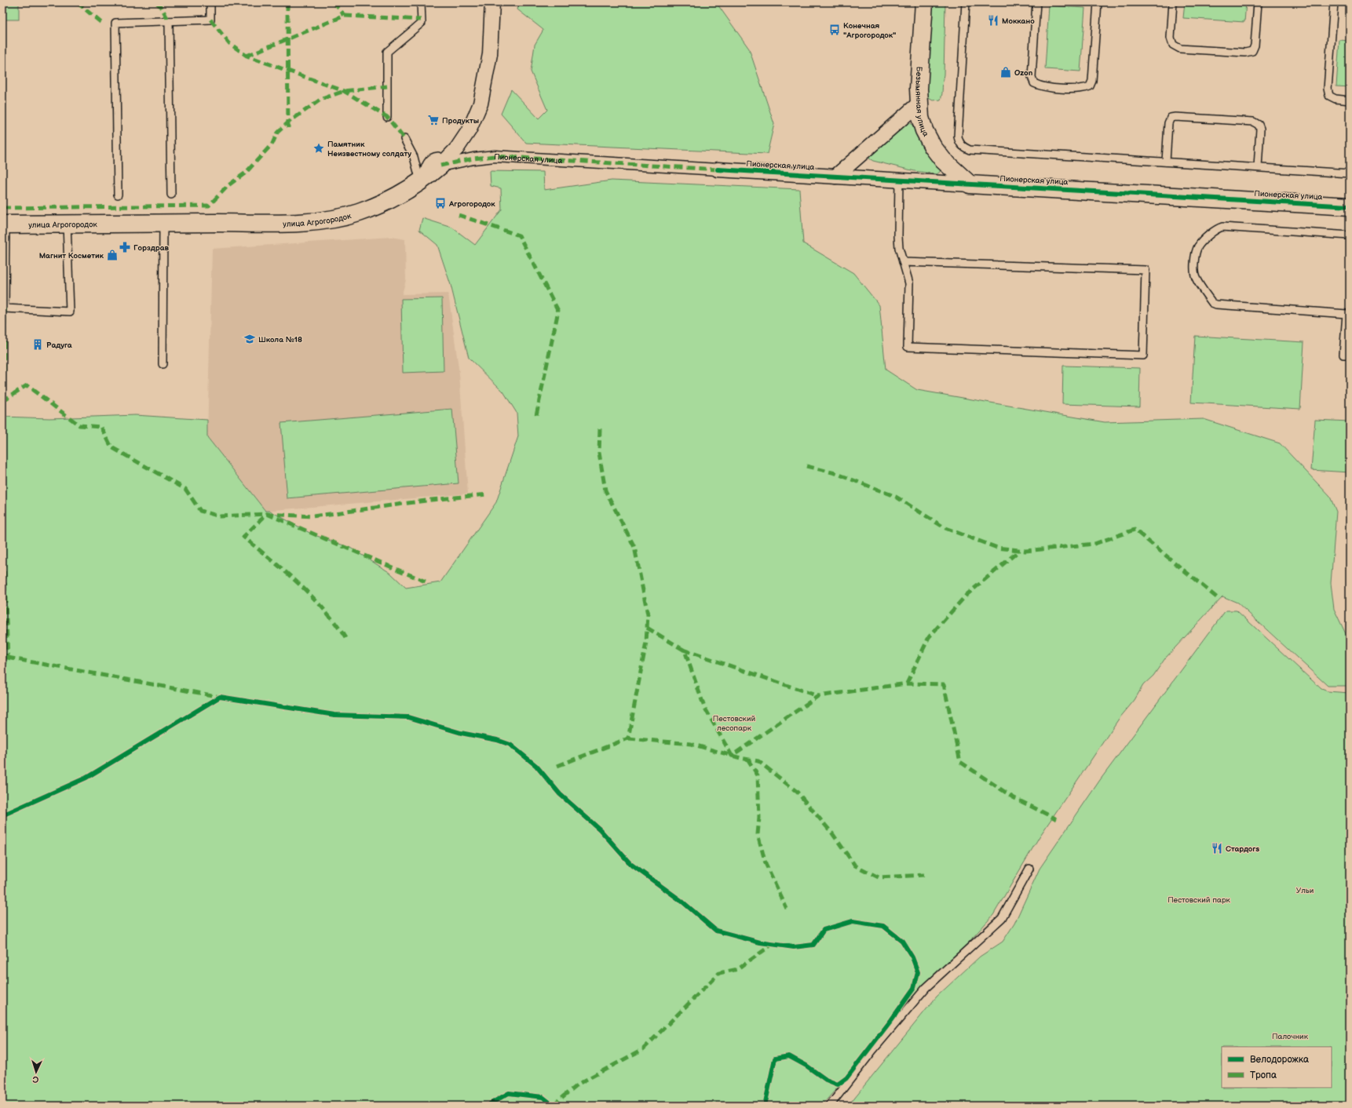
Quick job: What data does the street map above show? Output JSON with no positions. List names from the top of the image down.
{
  "streets": {
    "street": ["Безымянная улица", "Пионерская улица", "улица Агрогородок"]
  },
  "crossings": [
    ["Безымянная улица", "Пионерская улица"],
    ["Пионерская улица", "улица Агрогородок"]
  ],
  "parks": [
    "Пестовский лесопарк",
    "Ульи",
    "Пестовский парк",
    "Палочник"
  ],
  "places": {
    "restaurant": ["Моккано", "Стардогs"],
    "bus stop": ["Конечная \"Агрогородок\"", "Агрогородок"],
    "shop": ["Ozon", "Магнит Косметик"],
    "supermarket": ["Продукты"],
    "place": ["Памятник Неизвестному солдату"],
    "pharmacy": ["Горздрав"],
    "school or university": ["Школа №18"],
    "building": ["Радуга"]
  },
  "legend": ["Велодорожка", "Тропа"],
  "north": "bottom"
}
